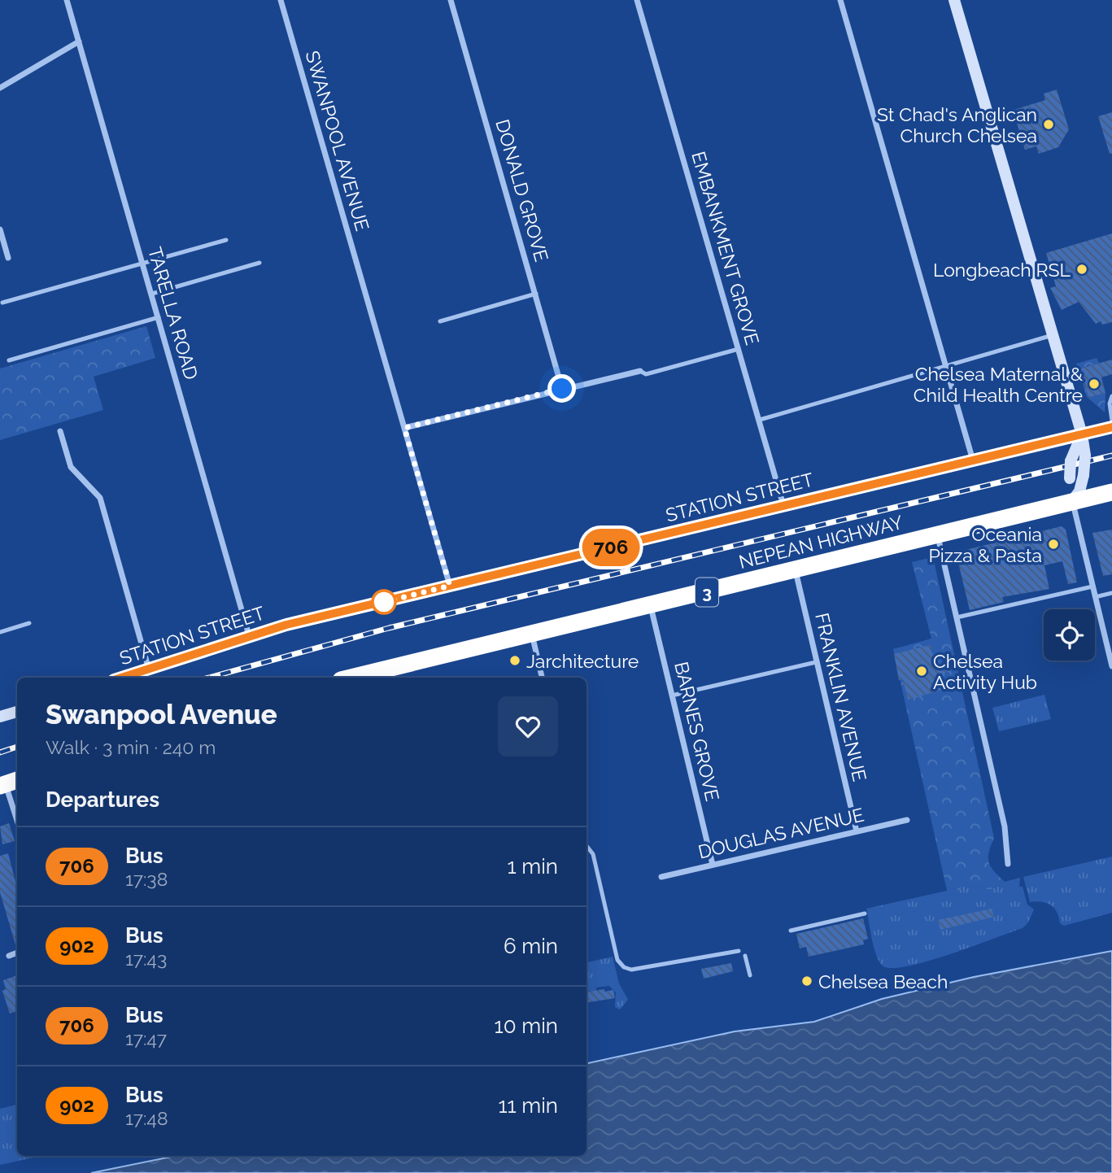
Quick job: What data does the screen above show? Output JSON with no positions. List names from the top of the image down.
{
  "streets": {
    "highway": ["NEPEAN HIGHWAY", "3"],
    "street": [
      "SWANPOOL AVENUE",
      "DONALD GROVE",
      "EMBANKMENT GROVE",
      "TARELLA ROAD",
      "STATION STREET",
      "FRANKLIN AVENUE",
      "BARNES GROVE",
      "DOUGLAS AVENUE"
    ]
  },
  "crossings": [
    ["SWANPOOL AVENUE", "STATION STREET"],
    ["EMBANKMENT GROVE", "STATION STREET"],
    ["TARELLA ROAD", "STATION STREET"],
    ["NEPEAN HIGHWAY", "FRANKLIN AVENUE"],
    ["NEPEAN HIGHWAY", "BARNES GROVE"],
    ["FRANKLIN AVENUE", "DOUGLAS AVENUE"],
    ["BARNES GROVE", "DOUGLAS AVENUE"]
  ],
  "places": [
    "St Chad's Anglican Church Chelsea",
    "Longbeach RSL",
    "Chelsea Maternal & Child Health Centre",
    "Oceania Pizza & Pasta",
    "Jarchitecture",
    "Chelsea Activity Hub",
    "Chelsea Beach"
  ],
  "lines": ["bus line 706"],
  "page": {
    "on_map": "706",
    "heading": [
      ["Swanpool Avenue", "Walk · 3 min · 240 m"],
      "Departures"
    ],
    "list": [
      {
        "mark": "706",
        "name": "Bus",
        "note": "17:38",
        "value": "1 min"
      },
      {
        "mark": "902",
        "name": "Bus",
        "note": "17:43",
        "value": "6 min"
      },
      {
        "mark": "706",
        "name": "Bus",
        "note": "17:47",
        "value": "10 min"
      },
      {
        "mark": "902",
        "name": "Bus",
        "note": "17:48",
        "value": "11 min"
      }
    ]
  }
}
